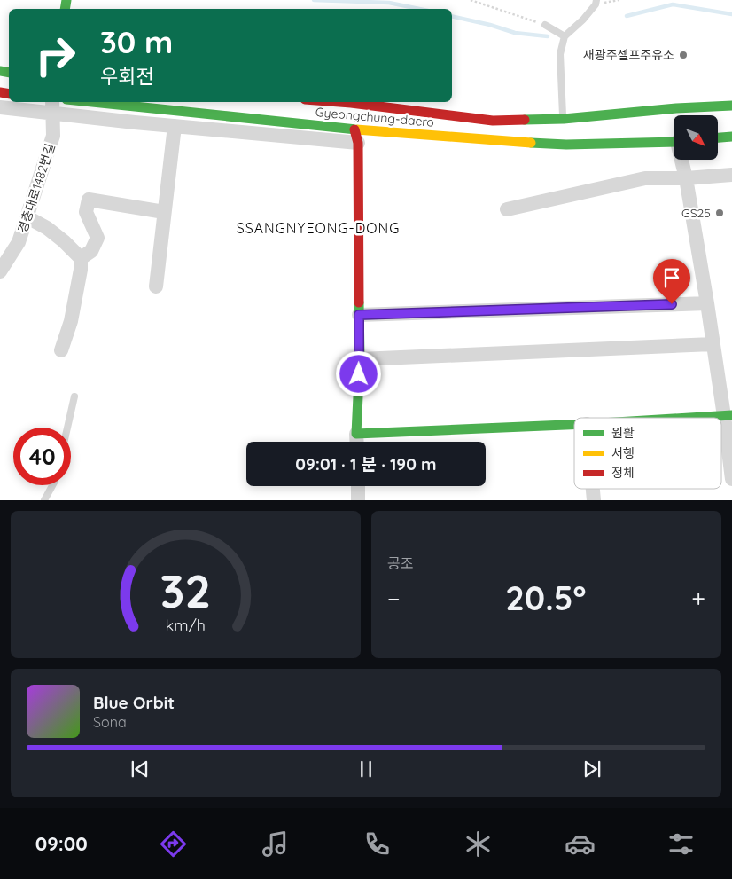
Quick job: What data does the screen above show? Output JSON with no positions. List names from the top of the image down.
{
  "streets": {
    "main road": ["Gyeongchung-daero"],
    "street": ["경충대로1482번길"]
  },
  "districts": ["SSANGNYEONG-DONG"],
  "places": ["새광주셀프주유소", "GS25"],
  "legend": ["원활", "서행", "정체"],
  "north": "bottom right",
  "page": {
    "turn": ["30 m", "우회전"],
    "limit": "40",
    "trip": "09:01 · 1 분 · 190 m",
    "tile": "공조",
    "heat": ["−", "20.5°", "+"],
    "song": ["Blue Orbit", "Sona"],
    "tabs": "09:00",
    "gauge": ["32", "km/h"]
  }
}
